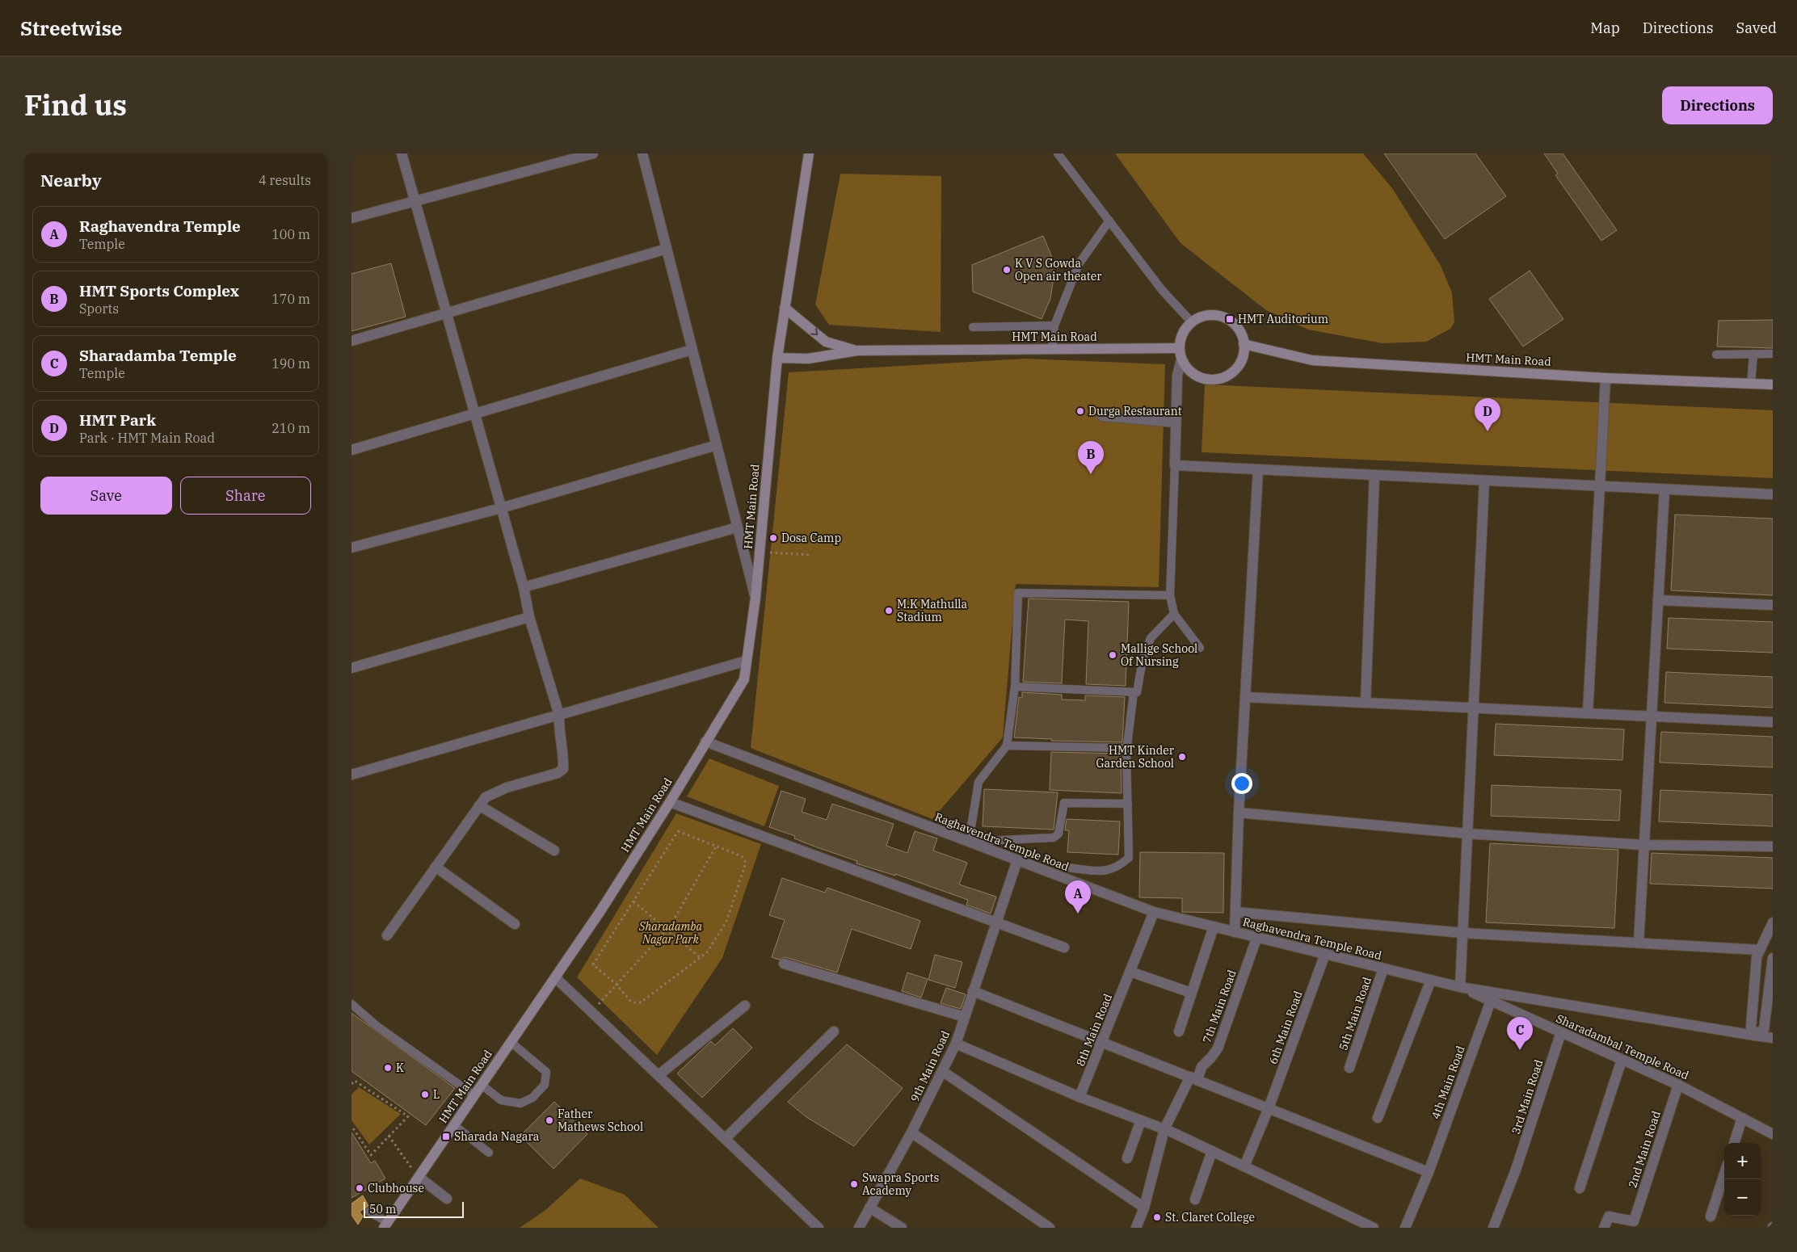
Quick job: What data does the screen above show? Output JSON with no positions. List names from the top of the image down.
{
  "streets": {
    "street": [
      "HMT Main Road",
      "Raghavendra Temple Road",
      "7th Main Road",
      "5th Main Road",
      "6th Main Road",
      "8th Main Road",
      "Sharadambal Temple Road",
      "9th Main Road",
      "4th Main Road",
      "3rd Main Road",
      "2nd Main Road"
    ]
  },
  "crossings": [
    ["HMT Main Road", "Raghavendra Temple Road"],
    ["Raghavendra Temple Road", "7th Main Road"],
    ["Raghavendra Temple Road", "5th Main Road"],
    ["Raghavendra Temple Road", "6th Main Road"],
    ["Raghavendra Temple Road", "8th Main Road"],
    ["Raghavendra Temple Road", "Sharadambal Temple Road"],
    ["Raghavendra Temple Road", "9th Main Road"],
    ["Sharadambal Temple Road", "4th Main Road"],
    ["Sharadambal Temple Road", "3rd Main Road"],
    ["Sharadambal Temple Road", "2nd Main Road"]
  ],
  "parks": ["Sharadamba Nagar Park"],
  "places": {
    "other": [
      "K V S Gowda Open air theater",
      "Durga Restaurant",
      "Dosa Camp",
      "M.K Mathulla Stadium",
      "Mallige School Of Nursing",
      "HMT Kinder Garden School",
      "K",
      "L",
      "Father Mathews School",
      "Swapra Sports Academy",
      "Clubhouse",
      "St. Claret College"
    ],
    "transit": ["HMT Auditorium", "Sharada Nagara"]
  },
  "scale_bar": "50 m",
  "page": {
    "header": "Streetwise",
    "nav": ["Map", "Directions", "Saved"],
    "title": "Find us",
    "buttons": [
      "Directions",
      ["Save", "Share"]
    ],
    "heading": ["Nearby", "4 results"],
    "list": [
      {
        "mark": "A",
        "name": "Raghavendra Temple",
        "note": "Temple",
        "value": "100 m"
      },
      {
        "mark": "B",
        "name": "HMT Sports Complex",
        "note": "Sports",
        "value": "170 m"
      },
      {
        "mark": "C",
        "name": "Sharadamba Temple",
        "note": "Temple",
        "value": "190 m"
      },
      {
        "mark": "D",
        "name": "HMT Park",
        "note": "Park · HMT Main Road",
        "value": "210 m"
      }
    ],
    "pins": [
      "D",
      "B",
      "A",
      "C"
    ],
    "map_buttons": ["+", "−"],
    "scale": "50 m"
  }
}
